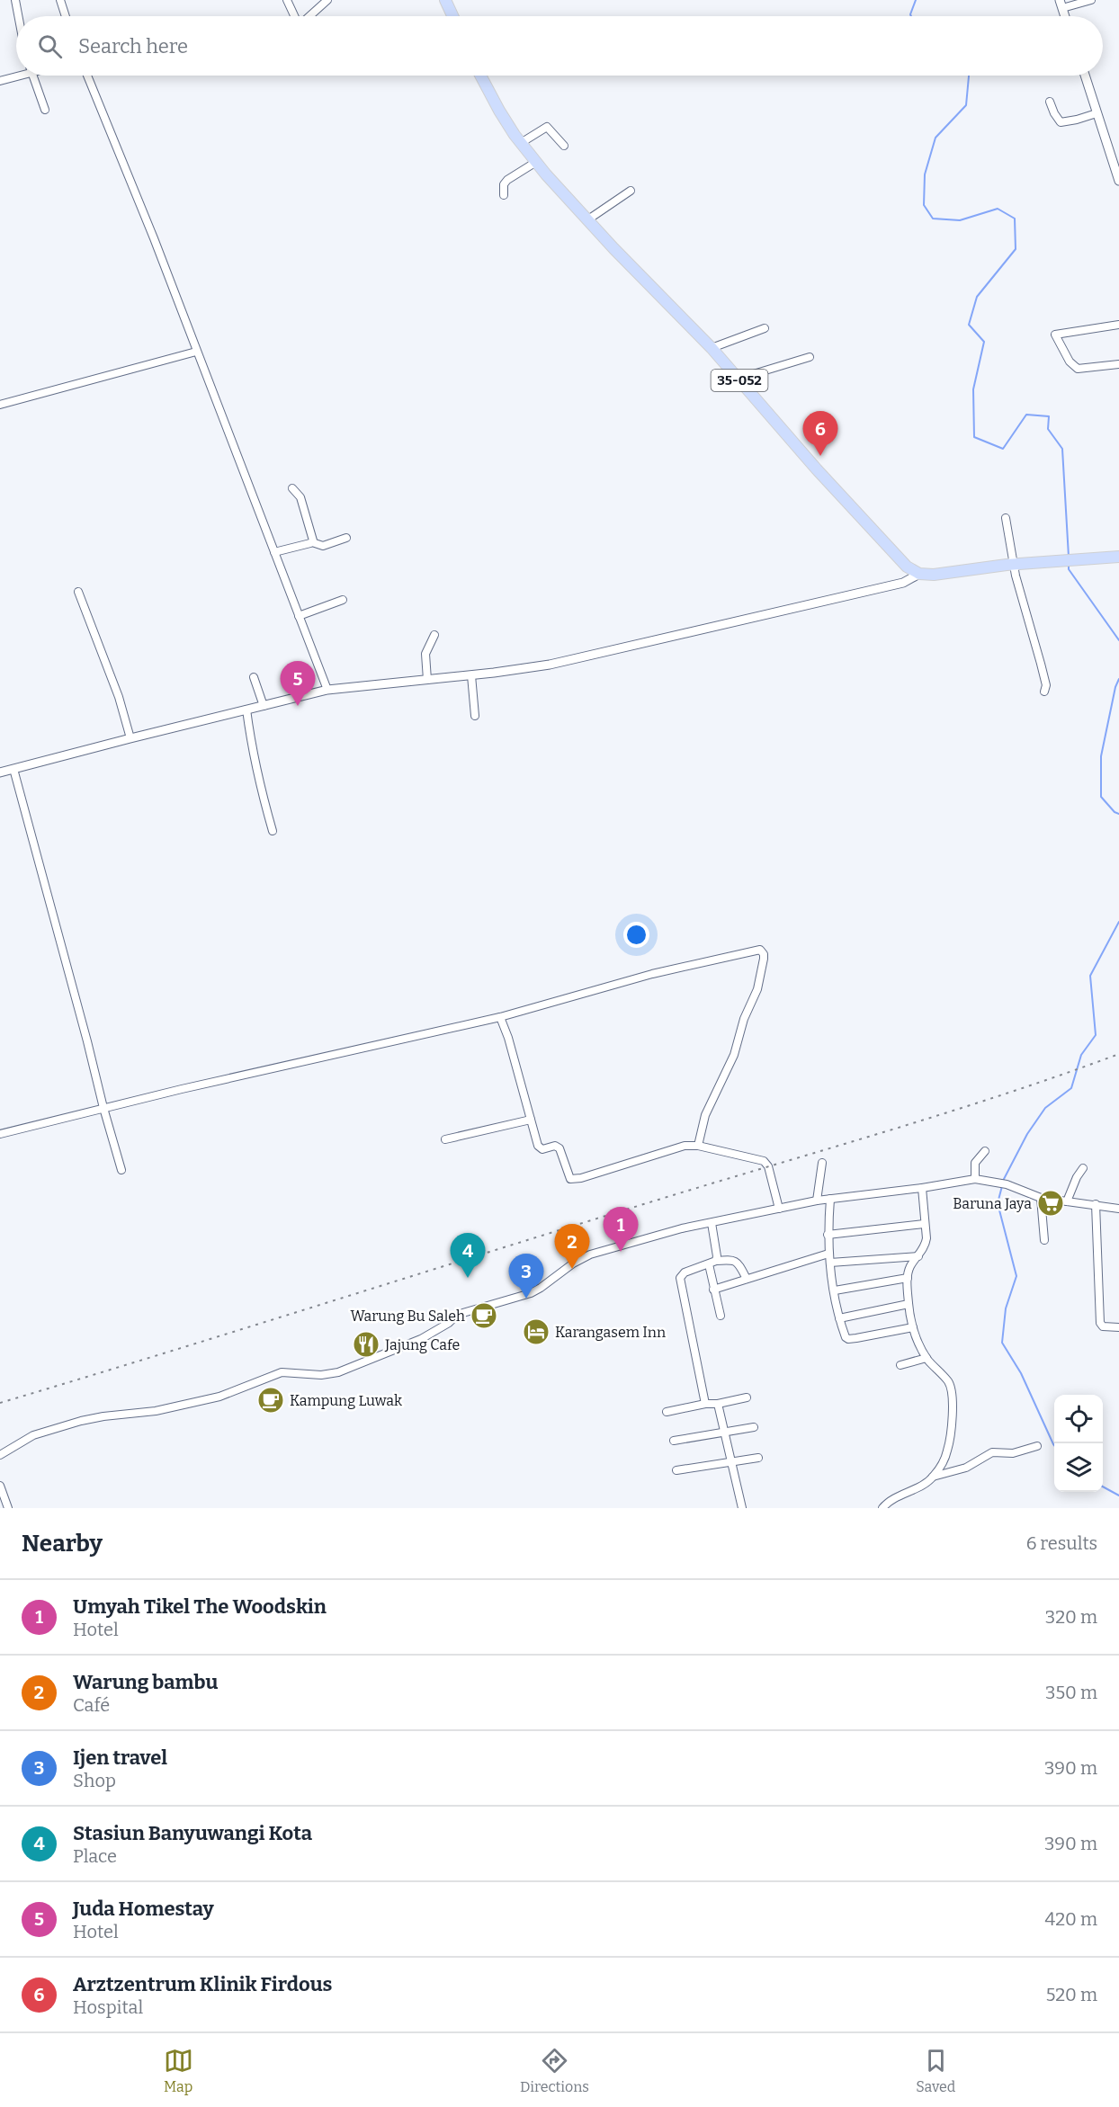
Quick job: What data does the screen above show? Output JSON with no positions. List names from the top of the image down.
{
  "streets": {
    "main road": ["35-052"]
  },
  "places": {
    "supermarket": ["Baruna Jaya"],
    "cafe": ["Warung Bu Saleh", "Kampung Luwak"],
    "hotel": ["Karangasem Inn"],
    "restaurant": ["Jajung Cafe"]
  },
  "page": {
    "search": "Search here",
    "pins": [
      "6",
      "5",
      "1",
      "2",
      "4",
      "3"
    ],
    "heading": ["Nearby", "6 results"],
    "list": [
      {
        "mark": "1",
        "name": "Umyah Tikel The Woodskin",
        "note": "Hotel",
        "value": "320 m"
      },
      {
        "mark": "2",
        "name": "Warung bambu",
        "note": "Café",
        "value": "350 m"
      },
      {
        "mark": "3",
        "name": "Ijen travel",
        "note": "Shop",
        "value": "390 m"
      },
      {
        "mark": "4",
        "name": "Stasiun Banyuwangi Kota",
        "note": "Place",
        "value": "390 m"
      },
      {
        "mark": "5",
        "name": "Juda Homestay",
        "note": "Hotel",
        "value": "420 m"
      },
      {
        "mark": "6",
        "name": "Arztzentrum Klinik Firdous",
        "note": "Hospital",
        "value": "520 m"
      }
    ],
    "nav": ["Map", "Directions", "Saved"]
  }
}
